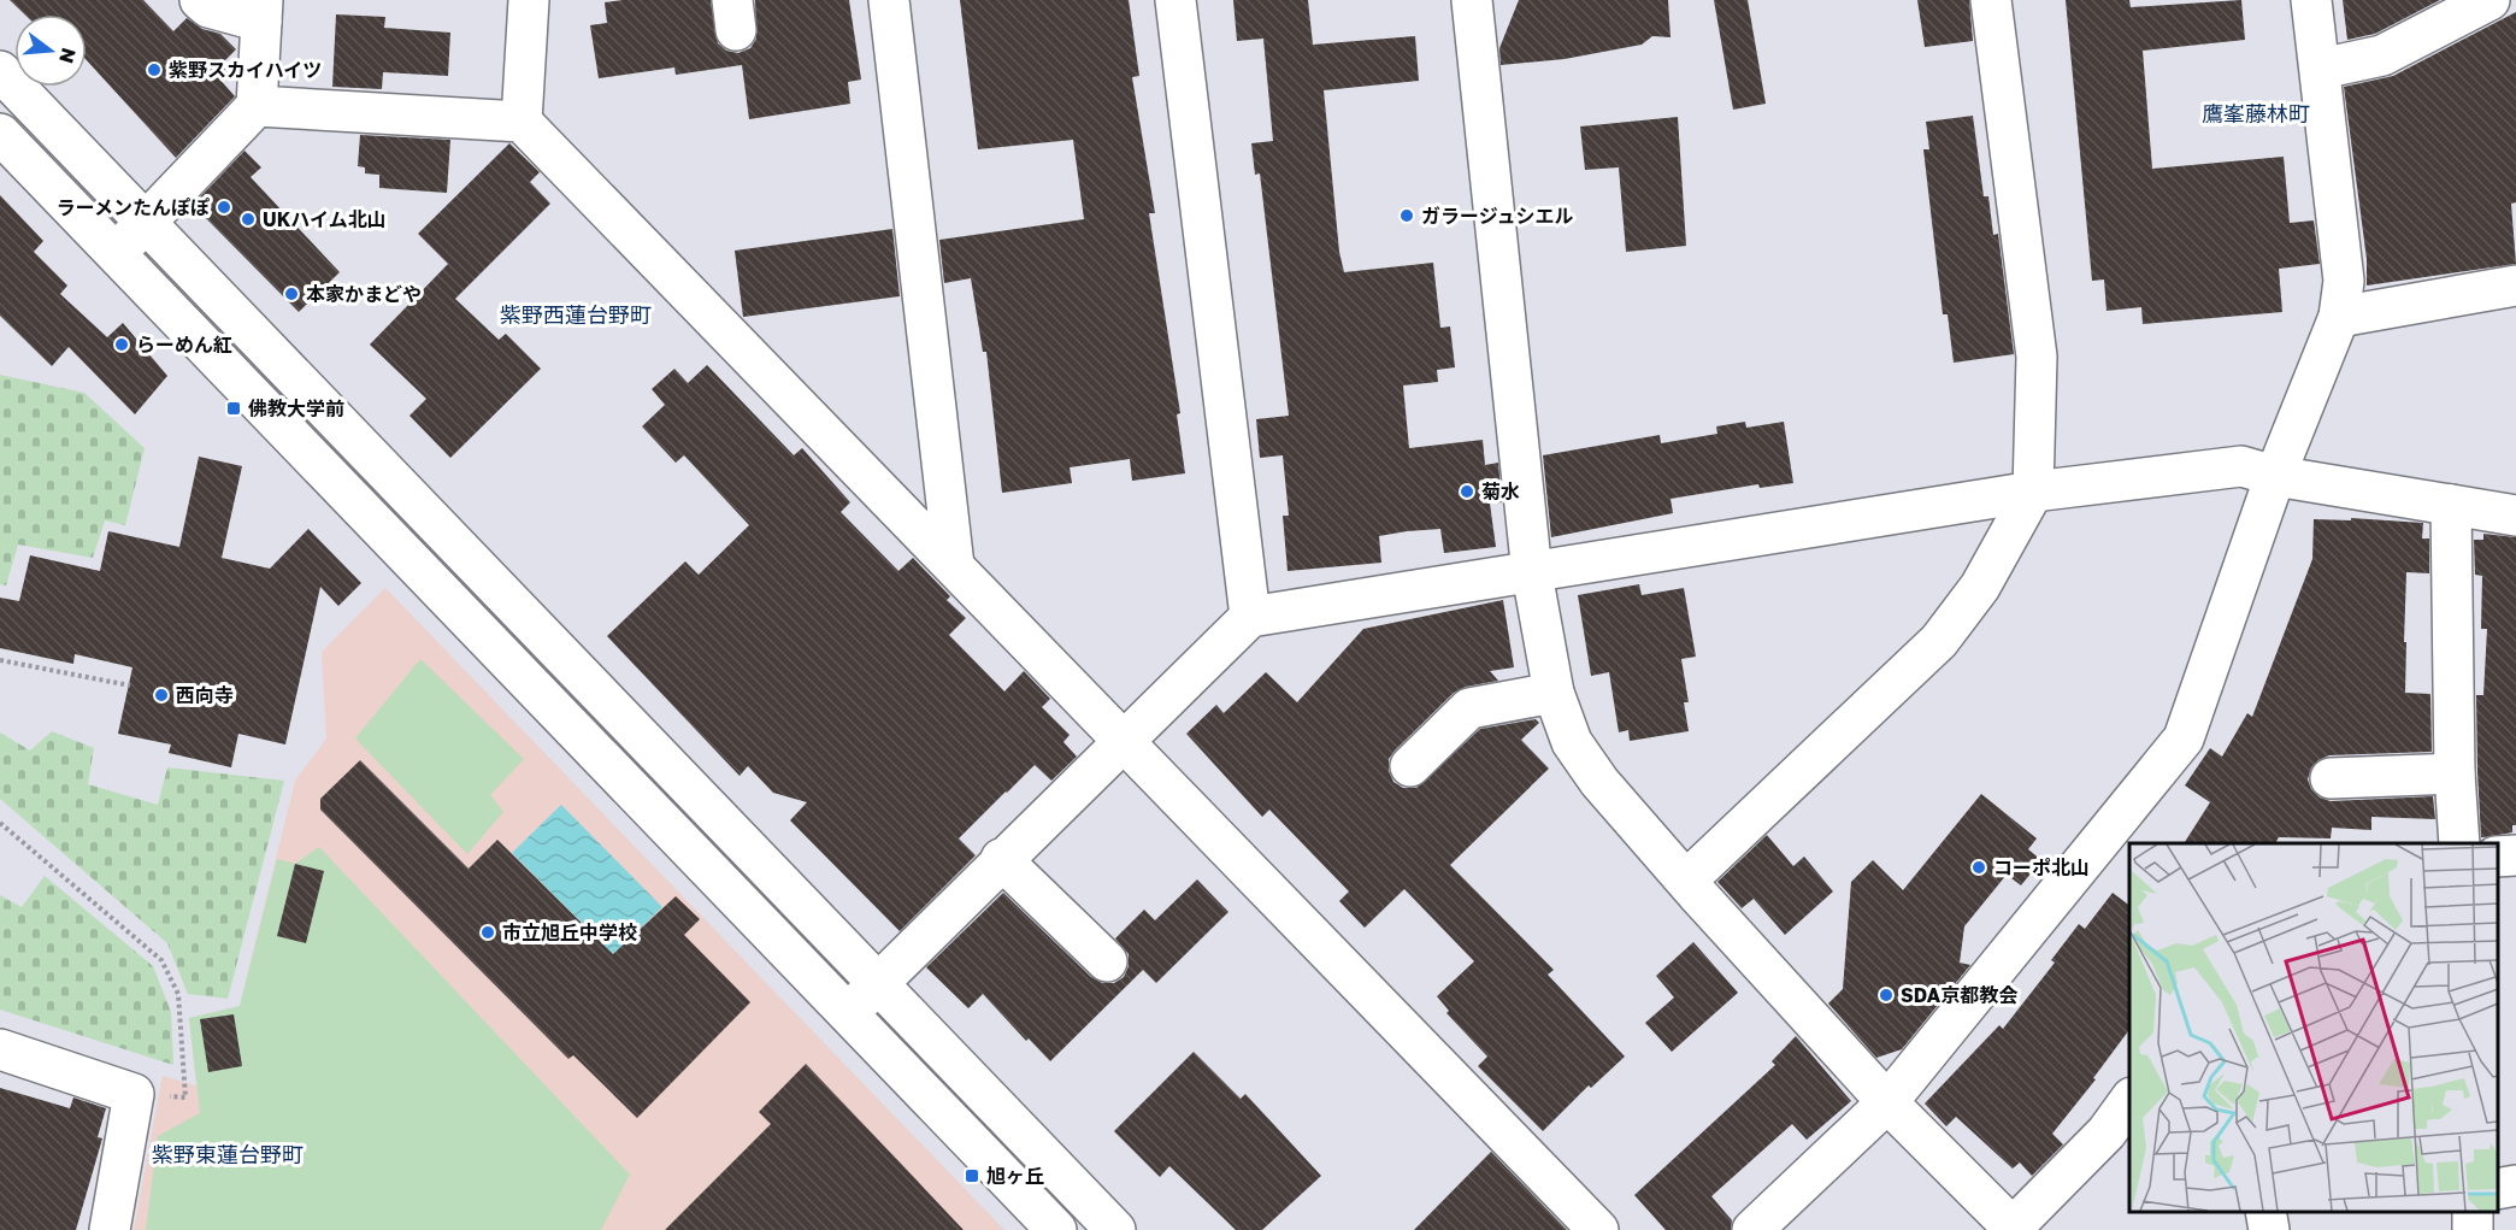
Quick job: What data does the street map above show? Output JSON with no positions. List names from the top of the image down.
{
  "districts": ["鷹峯藤林町", "紫野西蓮台野町", "紫野東蓮台野町"],
  "places": {
    "other": [
      "紫野スカイハイツ",
      "ラーメンたんぽぽ",
      "ガラージュシエル",
      "UKハイム北山",
      "本家かまどや",
      "らーめん紅",
      "菊水",
      "西向寺",
      "コーポ北山",
      "市立旭丘中学校",
      "SDA京都教会"
    ],
    "transit": ["佛教大学前", "旭ヶ丘"]
  },
  "north": "right"
}
